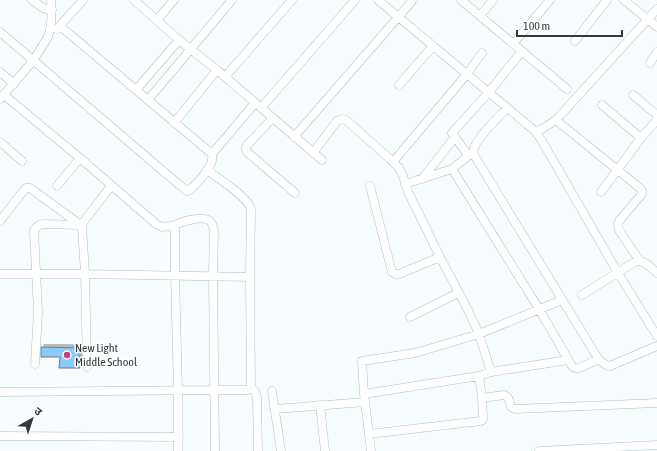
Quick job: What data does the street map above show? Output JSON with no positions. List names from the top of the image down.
{
  "places": ["New Light Middle School"],
  "scale_bar": "100 m",
  "north": "top right"
}
